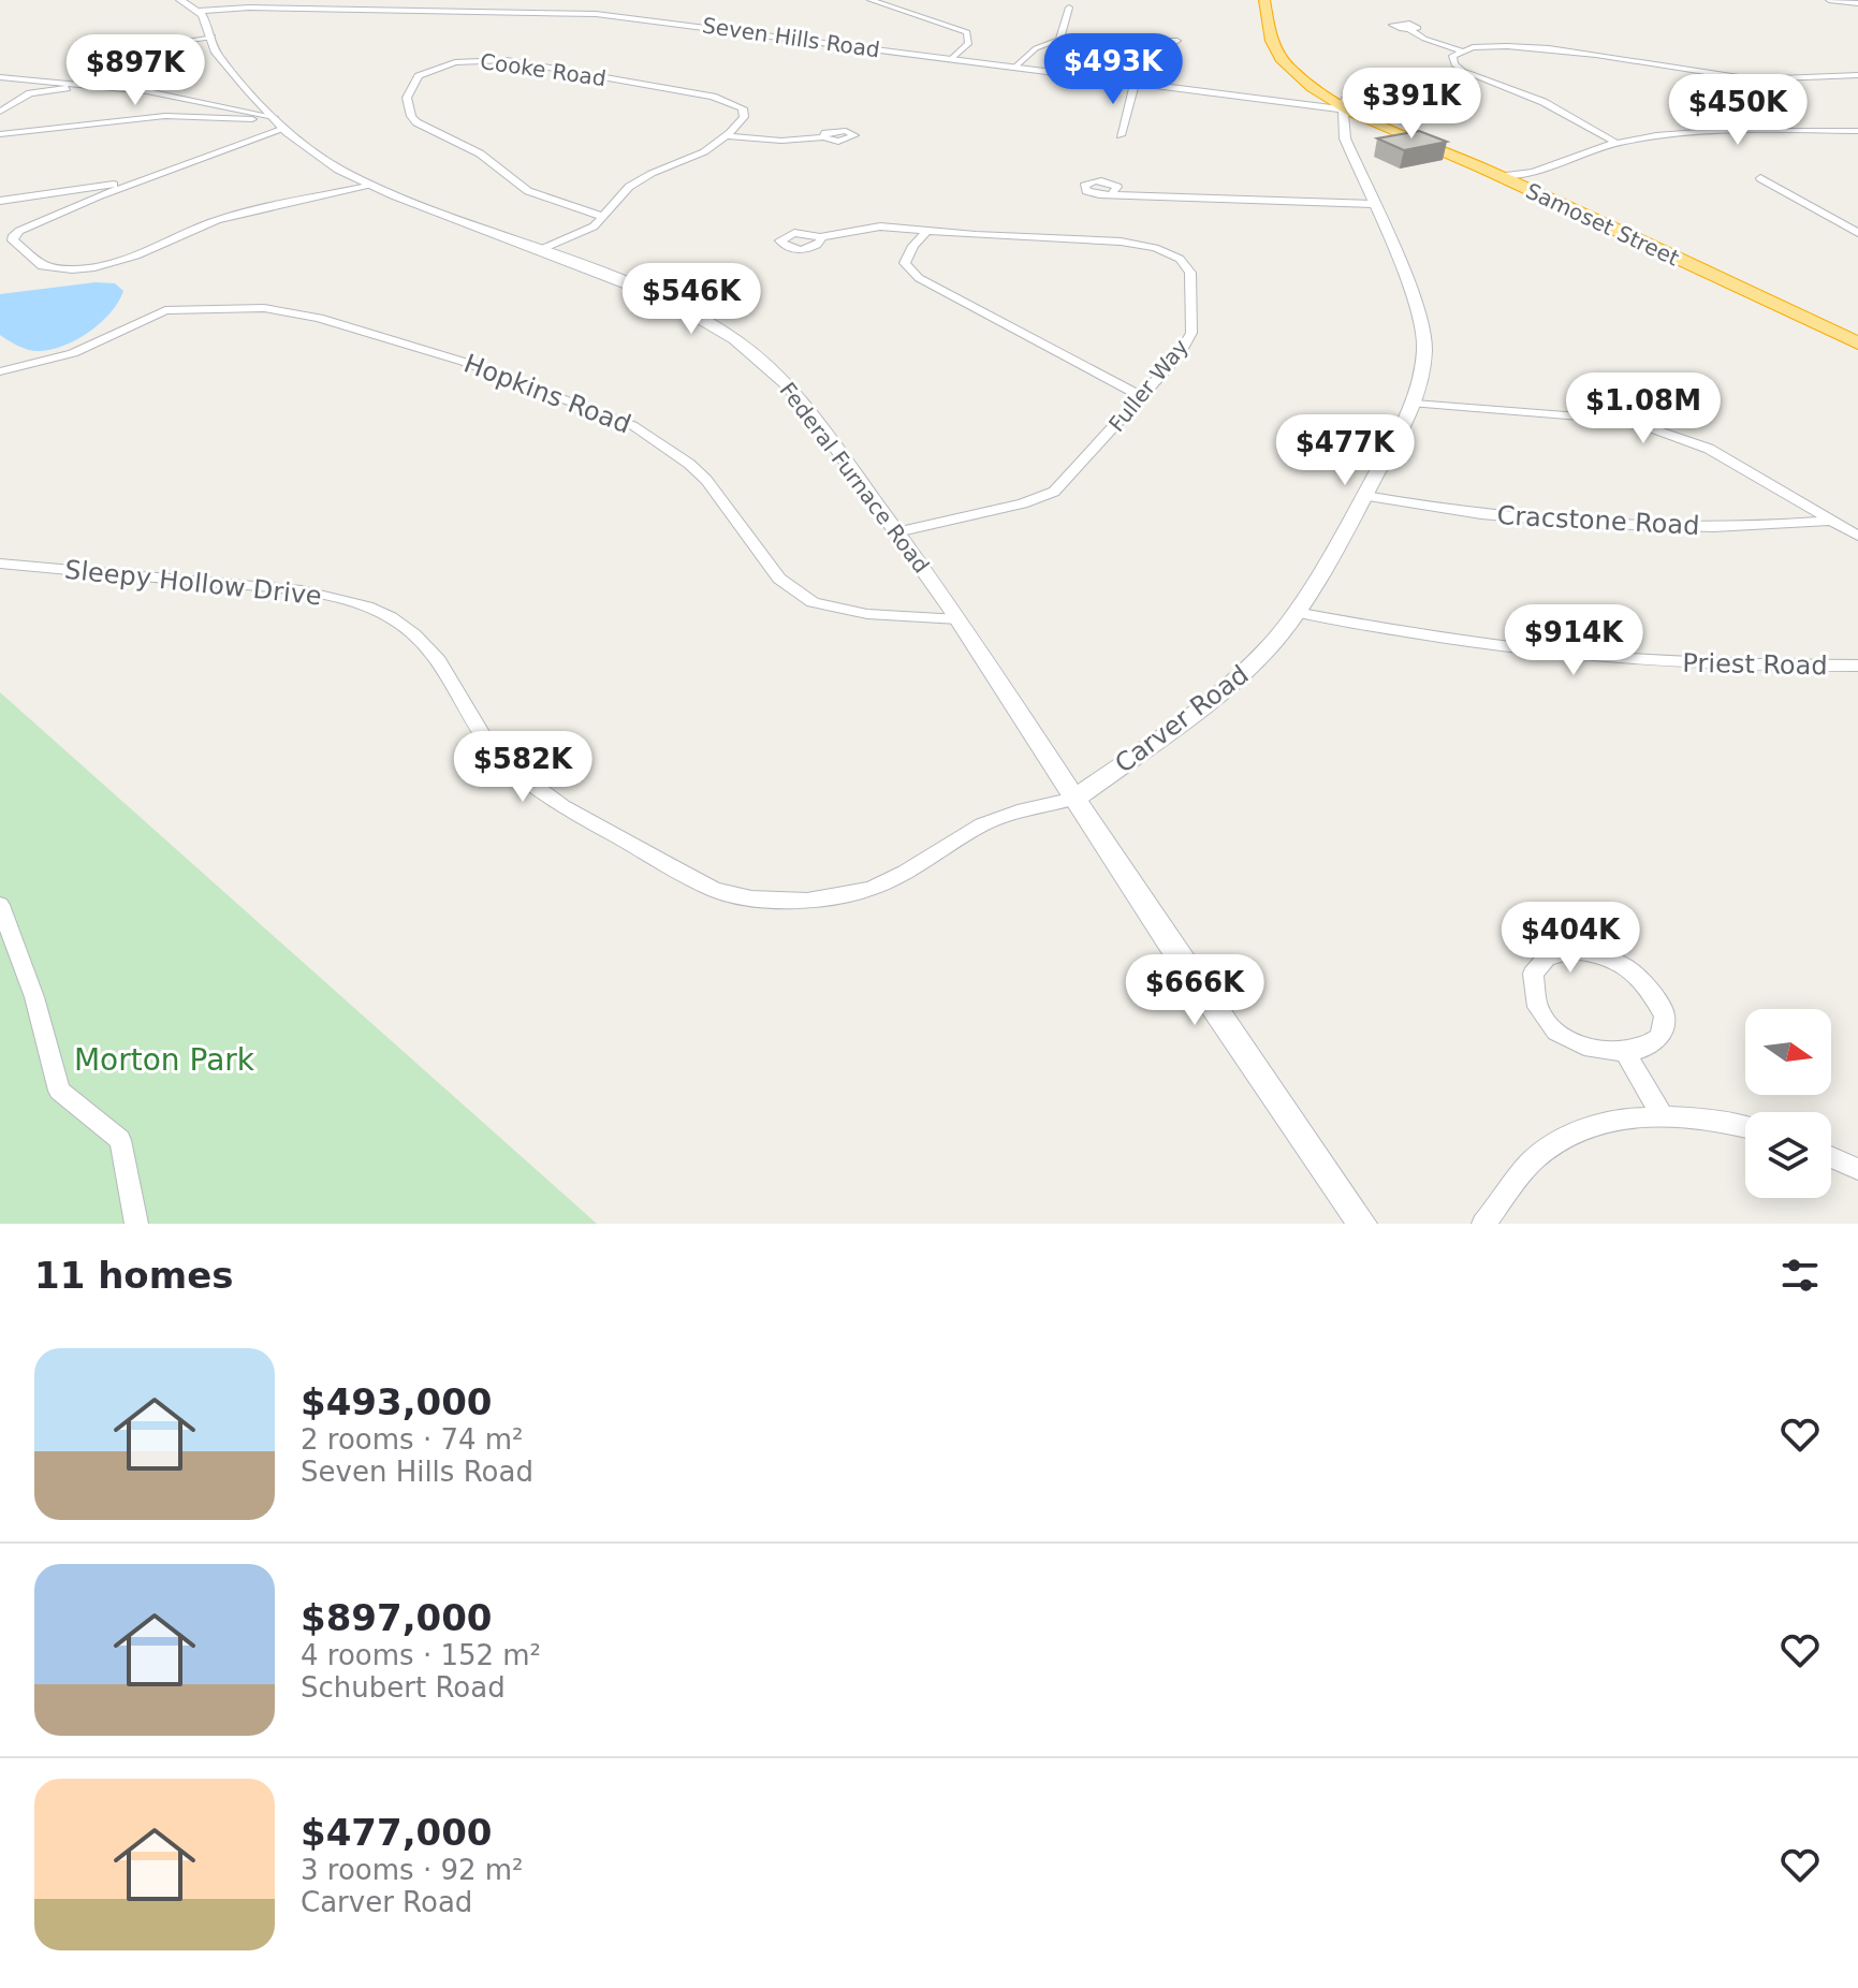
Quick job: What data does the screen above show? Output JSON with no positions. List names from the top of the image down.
{
  "streets": {
    "highway": ["Samoset Street"],
    "street": [
      "Seven Hills Road",
      "Cooke Road",
      "Fuller Way",
      "Hopkins Road",
      "Federal Furnace Road",
      "Cracstone Road",
      "Sleepy Hollow Drive",
      "Priest Road",
      "Carver Road"
    ]
  },
  "crossings": [
    ["Seven Hills Road", "Samoset Street"],
    ["Seven Hills Road", "Federal Furnace Road"],
    ["Seven Hills Road", "Carver Road"],
    ["Samoset Street", "Carver Road"],
    ["Fuller Way", "Federal Furnace Road"],
    ["Hopkins Road", "Federal Furnace Road"],
    ["Federal Furnace Road", "Sleepy Hollow Drive"],
    ["Federal Furnace Road", "Carver Road"],
    ["Cracstone Road", "Carver Road"],
    ["Sleepy Hollow Drive", "Carver Road"],
    ["Priest Road", "Carver Road"]
  ],
  "parks": ["Morton Park"],
  "north": "right",
  "page": {
    "price": [
      "$493K",
      "$897K",
      "$391K",
      "$450K",
      "$546K",
      "$1.08M",
      "$477K",
      "$914K",
      "$582K",
      "$404K",
      "$666K"
    ],
    "heading": "11 homes",
    "list": [
      {
        "name": "$493,000",
        "note": "2 rooms · 74 m² · Seven Hills Road"
      },
      {
        "name": "$897,000",
        "note": "4 rooms · 152 m² · Schubert Road"
      },
      {
        "name": "$477,000",
        "note": "3 rooms · 92 m² · Carver Road"
      }
    ]
  }
}
